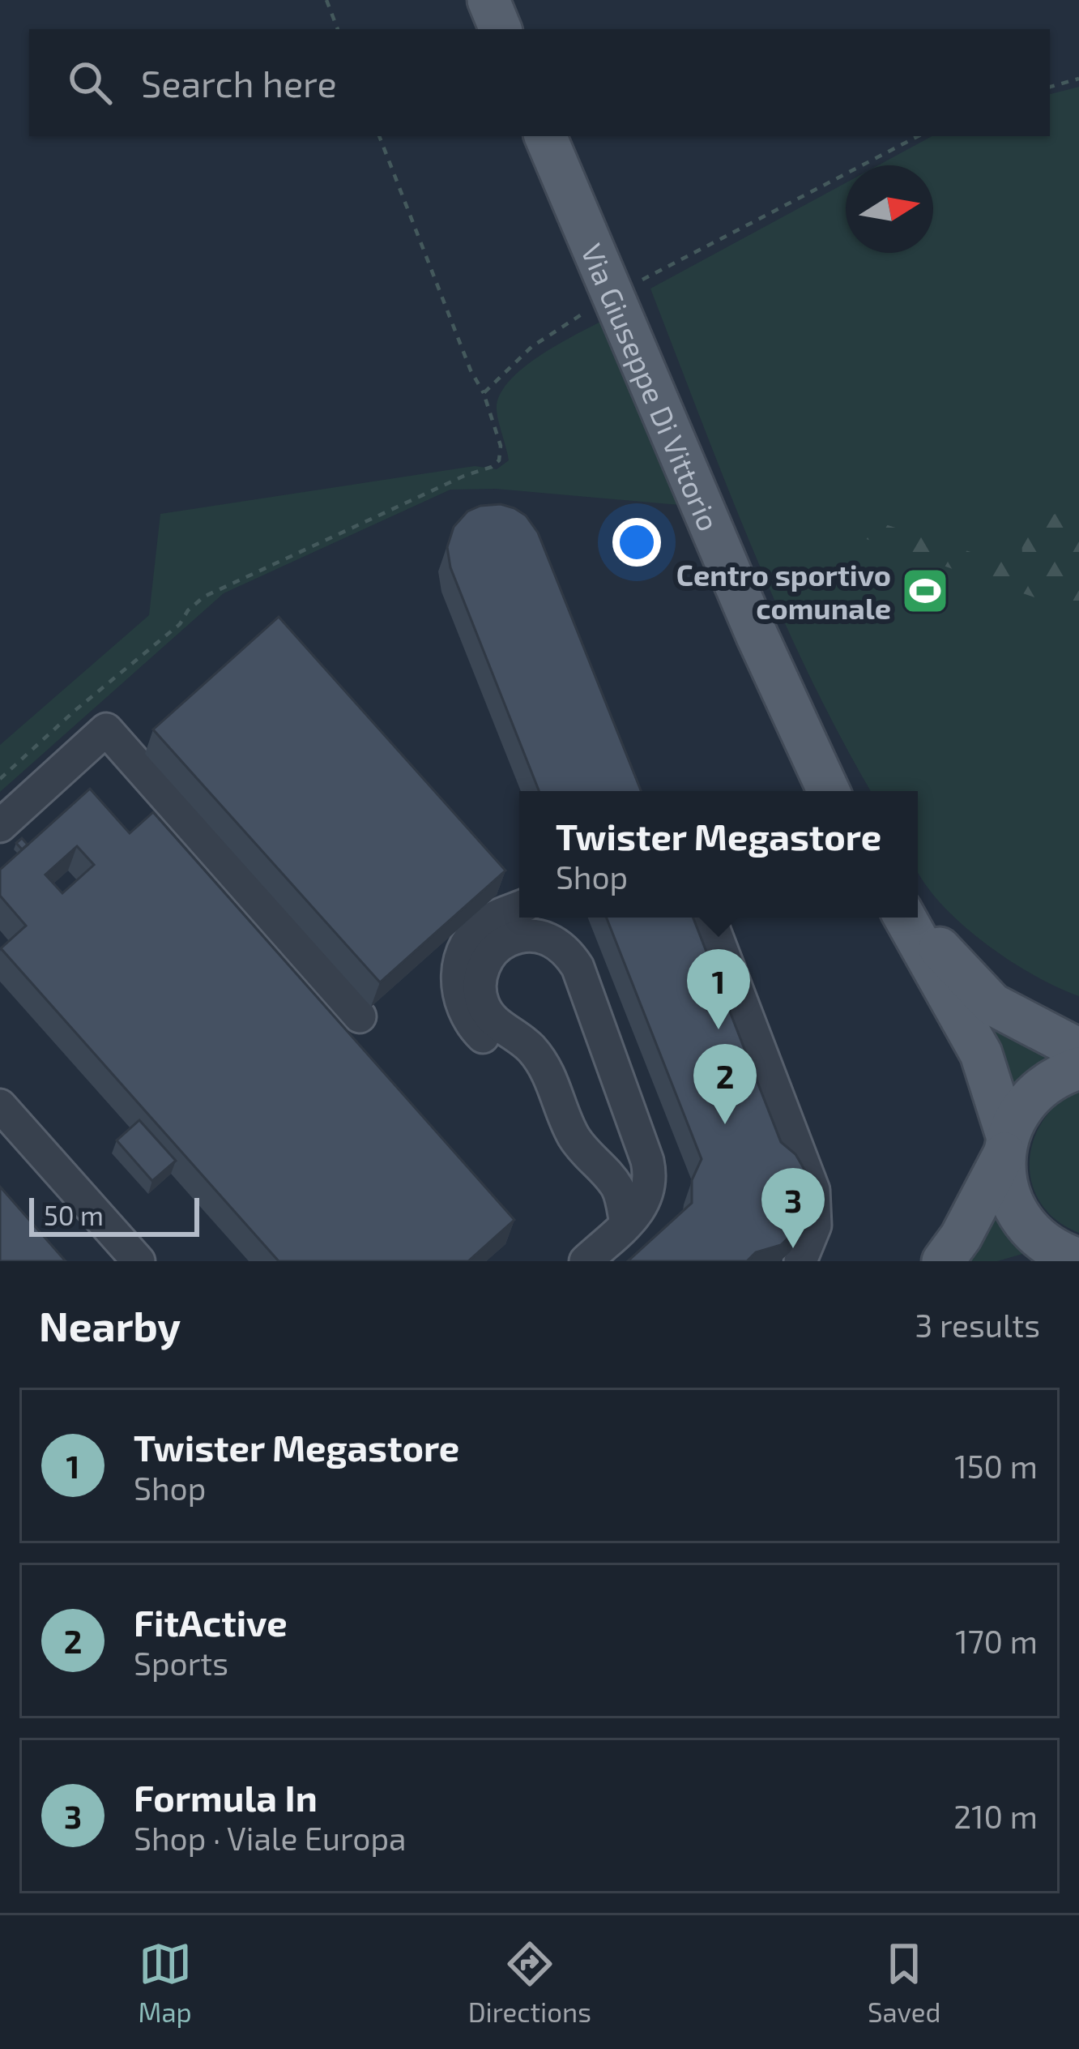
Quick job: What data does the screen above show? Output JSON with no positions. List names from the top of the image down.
{
  "streets": {
    "main road": ["Via Giuseppe Di Vittorio"]
  },
  "places": {
    "sports": ["Centro sportivo comunale"]
  },
  "scale_bar": "50 m",
  "north": "right",
  "page": {
    "search": "Search here",
    "popup": ["Twister Megastore", "Shop"],
    "pins": ["1", "2", "3"],
    "scale": "50 m",
    "heading": ["Nearby", "3 results"],
    "list": [
      {
        "mark": "1",
        "name": "Twister Megastore",
        "note": "Shop",
        "value": "150 m"
      },
      {
        "mark": "2",
        "name": "FitActive",
        "note": "Sports",
        "value": "170 m"
      },
      {
        "mark": "3",
        "name": "Formula In",
        "note": "Shop · Viale Europa",
        "value": "210 m"
      }
    ],
    "nav": ["Map", "Directions", "Saved"]
  }
}
